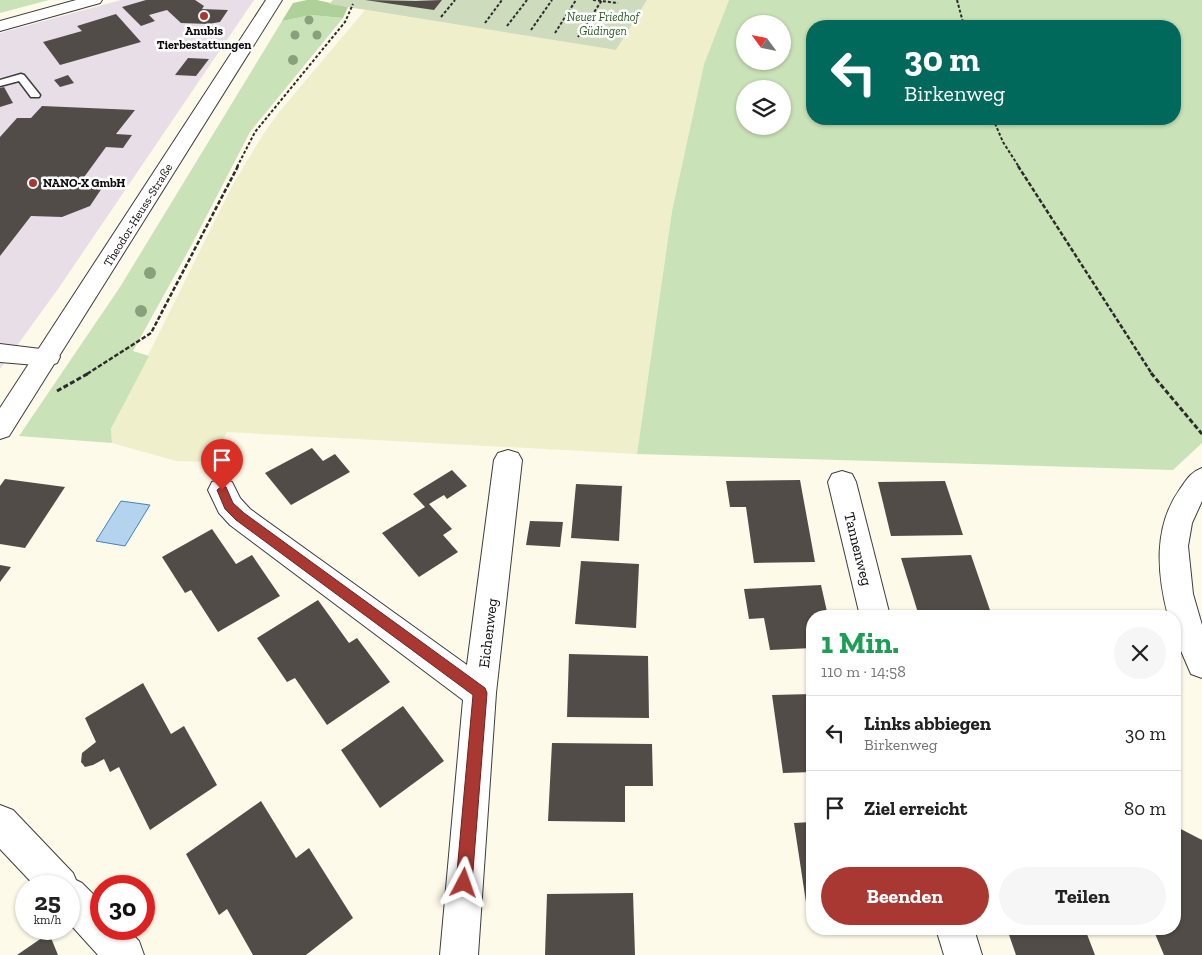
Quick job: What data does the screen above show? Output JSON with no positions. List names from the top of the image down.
{
  "streets": {
    "street": ["Theodor-Heuss-Straße", "Tannenweg", "Eichenweg"]
  },
  "parks": ["Neuer Friedhof Güdingen"],
  "places": ["Anubis Tierbestattungen", "NANO-X GmbH"],
  "north": "top left",
  "page": {
    "turn": ["30 m", "Birkenweg"],
    "heading": ["1 Min.", "110 m · 14:58"],
    "list": [
      {
        "name": "Links abbiegen",
        "note": "Birkenweg",
        "value": "30 m"
      },
      {
        "name": "Ziel erreicht",
        "value": "80 m"
      }
    ],
    "buttons": ["Beenden", "Teilen"],
    "speed": "25 km/h",
    "limit": "30"
  }
}
